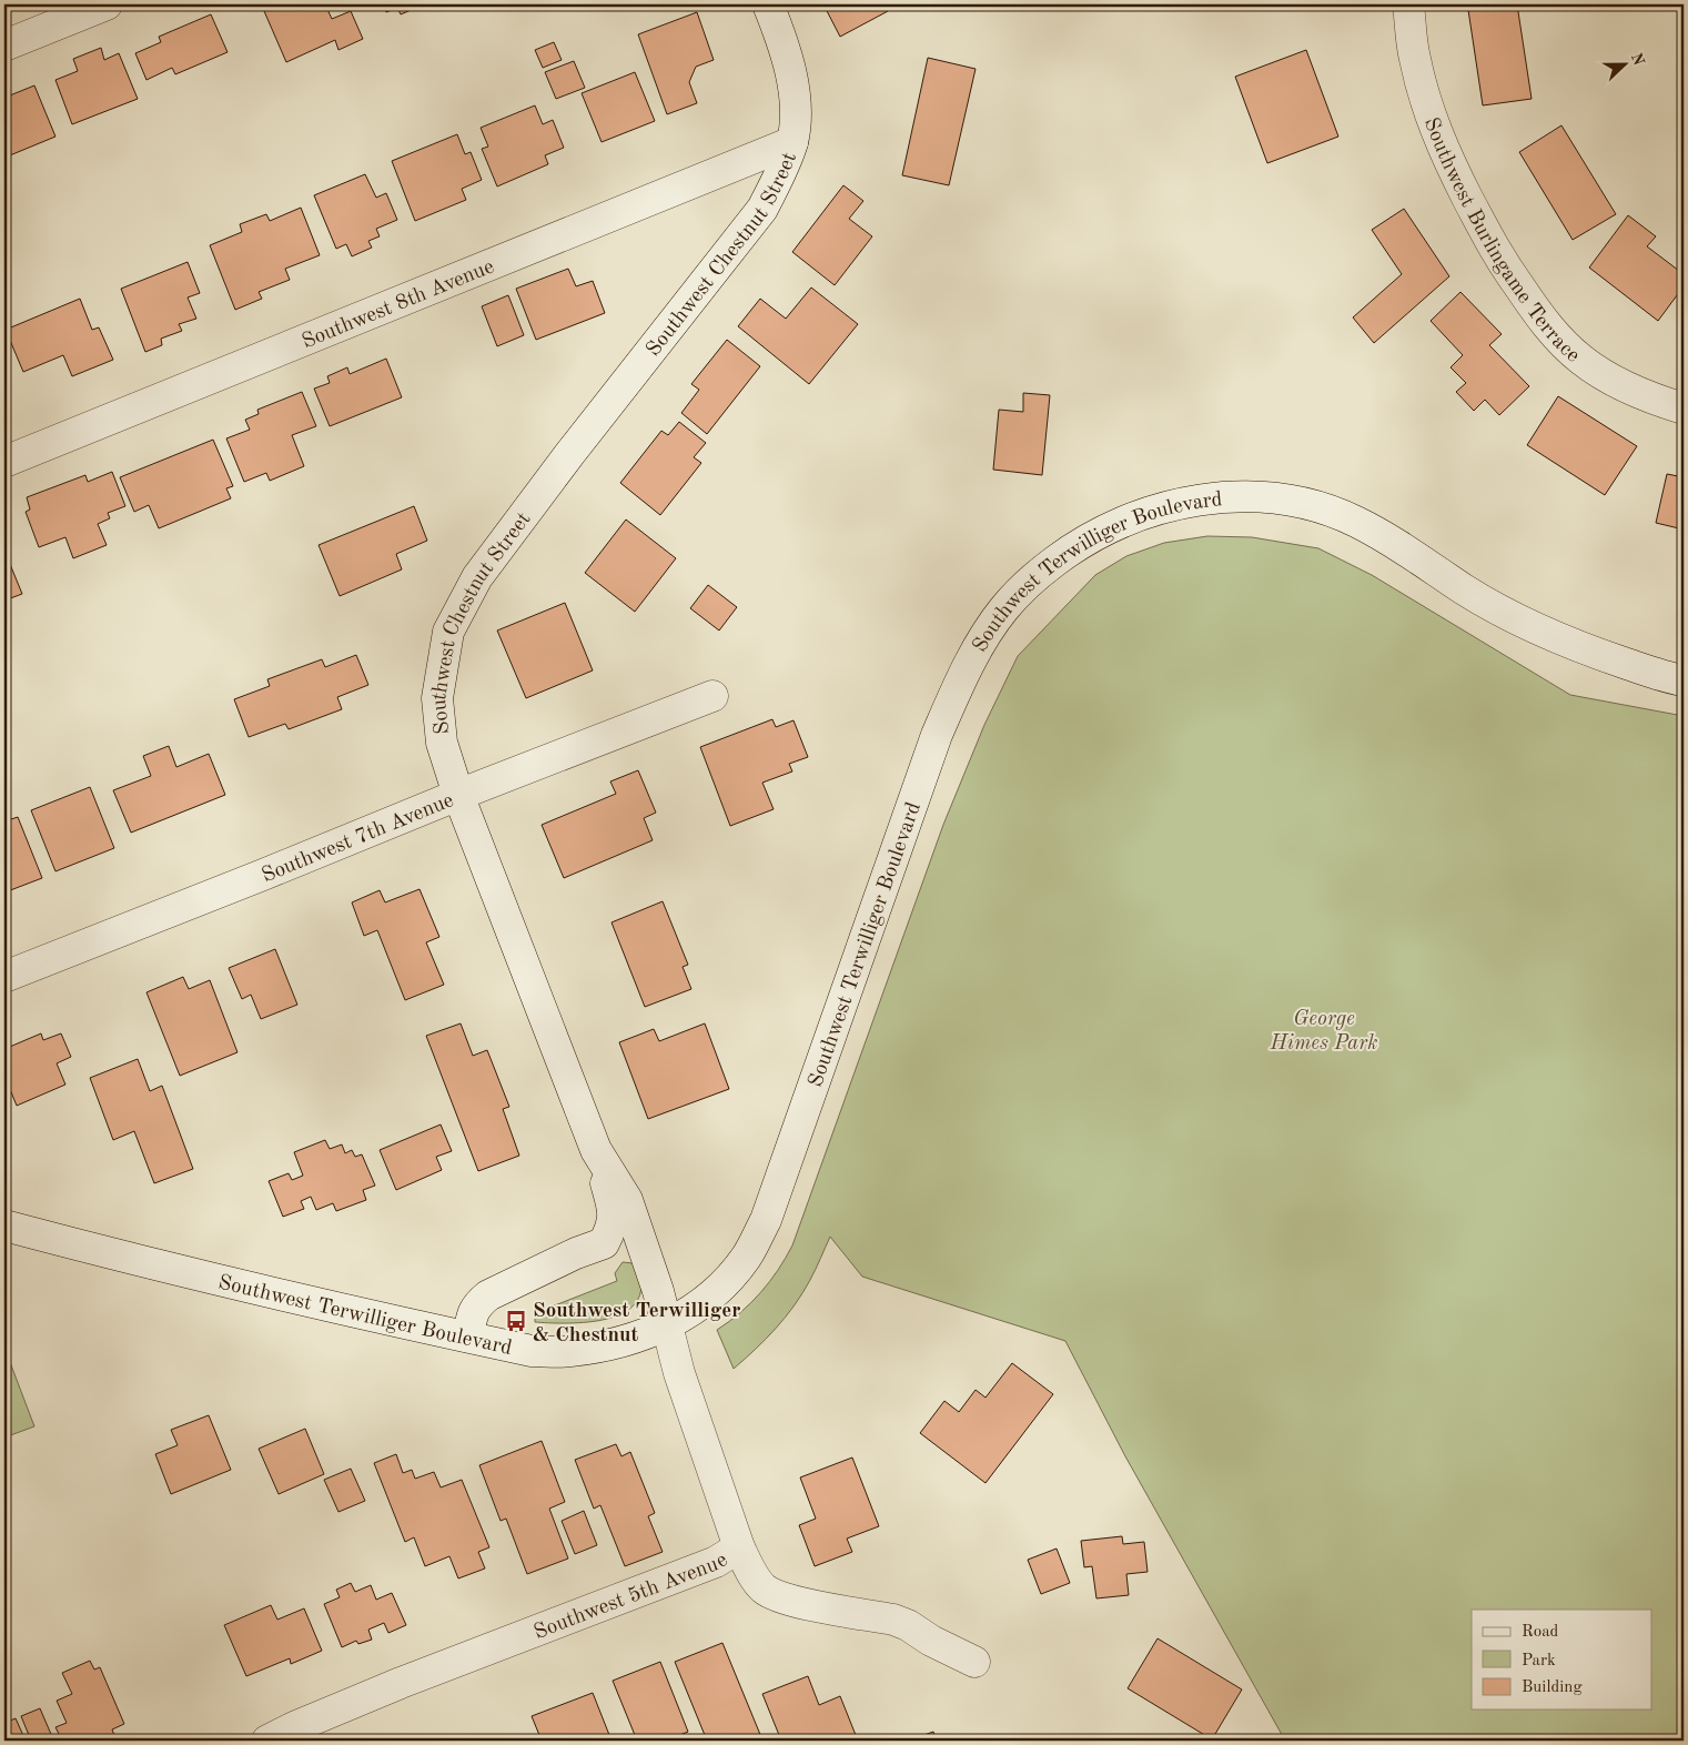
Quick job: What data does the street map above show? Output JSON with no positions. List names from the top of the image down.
{
  "streets": {
    "street": [
      "Southwest Burlingame Terrace",
      "Southwest Chestnut Street",
      "Southwest 8th Avenue",
      "Southwest Terwilliger Boulevard",
      "Southwest 7th Avenue",
      "Southwest 5th Avenue"
    ]
  },
  "crossings": [
    ["Southwest Chestnut Street", "Southwest 8th Avenue"],
    ["Southwest Chestnut Street", "Southwest Terwilliger Boulevard"],
    ["Southwest Chestnut Street", "Southwest 7th Avenue"],
    ["Southwest Chestnut Street", "Southwest 5th Avenue"]
  ],
  "parks": ["George Himes Park"],
  "places": {
    "bus stop": ["Southwest Terwilliger & Chestnut"]
  },
  "legend": ["Road", "Park", "Building"],
  "north": "right"
}
